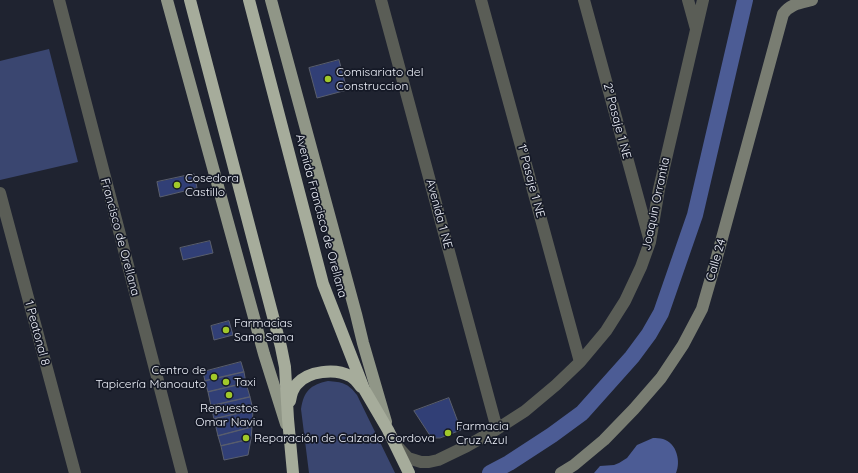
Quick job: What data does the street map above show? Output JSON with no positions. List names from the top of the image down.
{
  "streets": {
    "highway": ["Avenida Francisco de Orellana"],
    "street": [
      "2° Pasaje 1 NE",
      "1° Pasaje 1 NE",
      "Joaquin Orrantia",
      "Avenida 1 NE",
      "Francisco de Orellana",
      "Calle 24",
      "1 Peatonal 8"
    ]
  },
  "crossings": [
    ["2° Pasaje 1 NE", "Joaquin Orrantia"],
    ["1° Pasaje 1 NE", "Joaquin Orrantia"],
    ["Joaquin Orrantia", "Avenida 1 NE"],
    ["Joaquin Orrantia", "Avenida Francisco de Orellana"]
  ],
  "places": [
    "Comisariato del Construccion",
    "Cosedora Castillo",
    "Farmacias Sana Sana",
    "Centro de Tapicería Manoauto",
    "Taxi",
    "Repuestos Omar Navia",
    "Farmacia Cruz Azul",
    "Reparación de Calzado Cordova"
  ]
}
